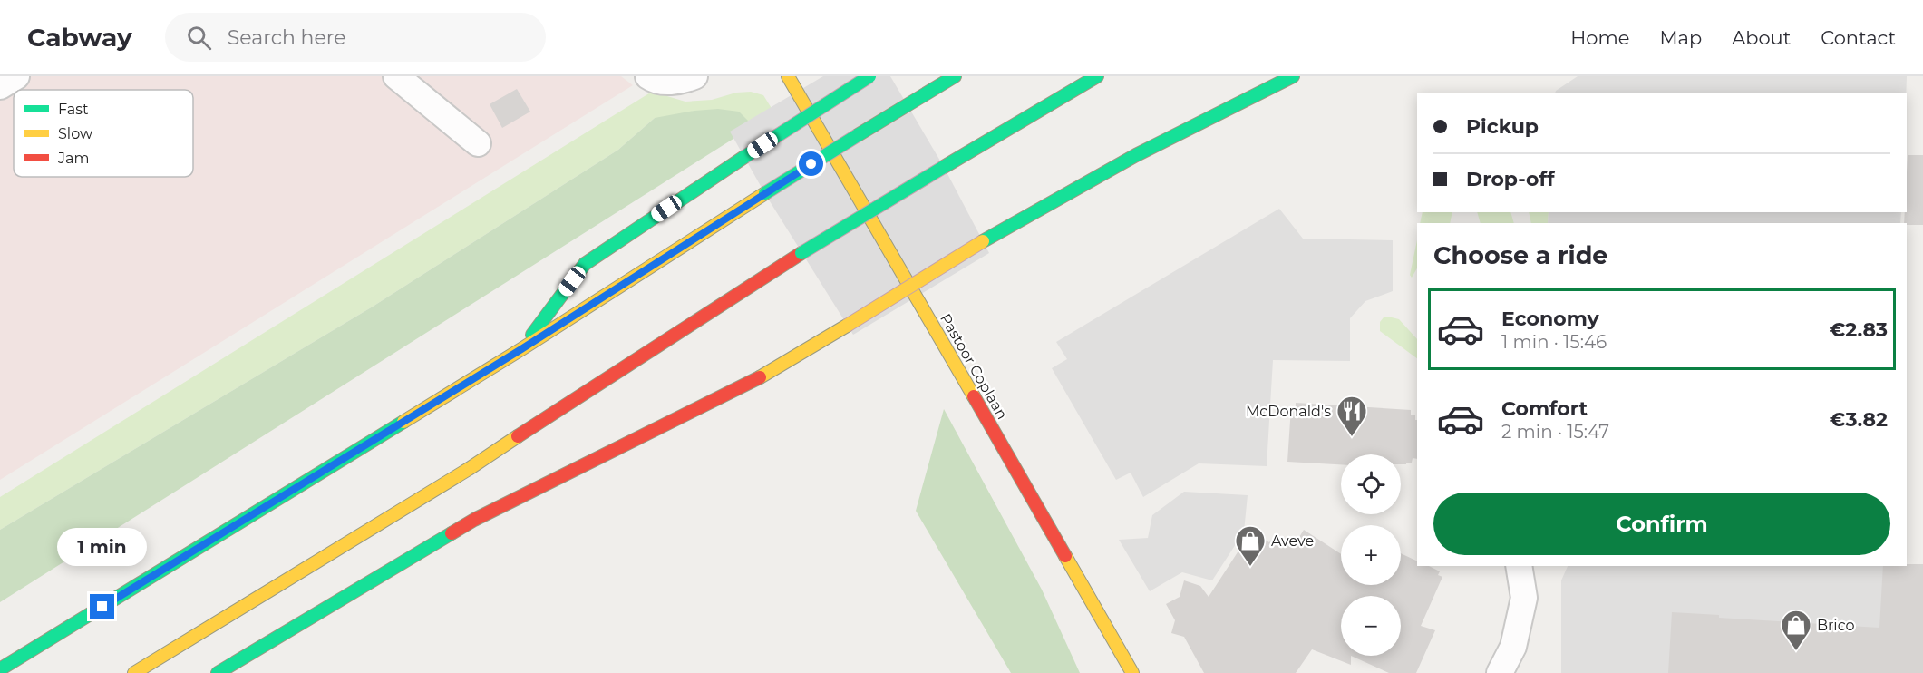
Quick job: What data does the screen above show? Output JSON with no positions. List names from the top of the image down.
{
  "streets": {
    "main road": ["Pastoor Coplaan"]
  },
  "places": {
    "restaurant": ["McDonald's"],
    "shop": ["Aveve", "Brico"]
  },
  "legend": ["Fast", "Slow", "Jam"],
  "page": {
    "header": "Cabway",
    "search": "Search here",
    "nav": [
      "Home",
      "Map",
      "About",
      "Contact"
    ],
    "banner": ["Pickup", "Drop-off"],
    "heading": "Choose a ride",
    "list": [
      {
        "name": "Economy",
        "note": "1 min · 15:46",
        "value": "€2.83"
      },
      {
        "name": "Comfort",
        "note": "2 min · 15:47",
        "value": "€3.82"
      }
    ],
    "map_buttons": ["+", "−"],
    "buttons": "Confirm",
    "bubble": "1 min"
  }
}
